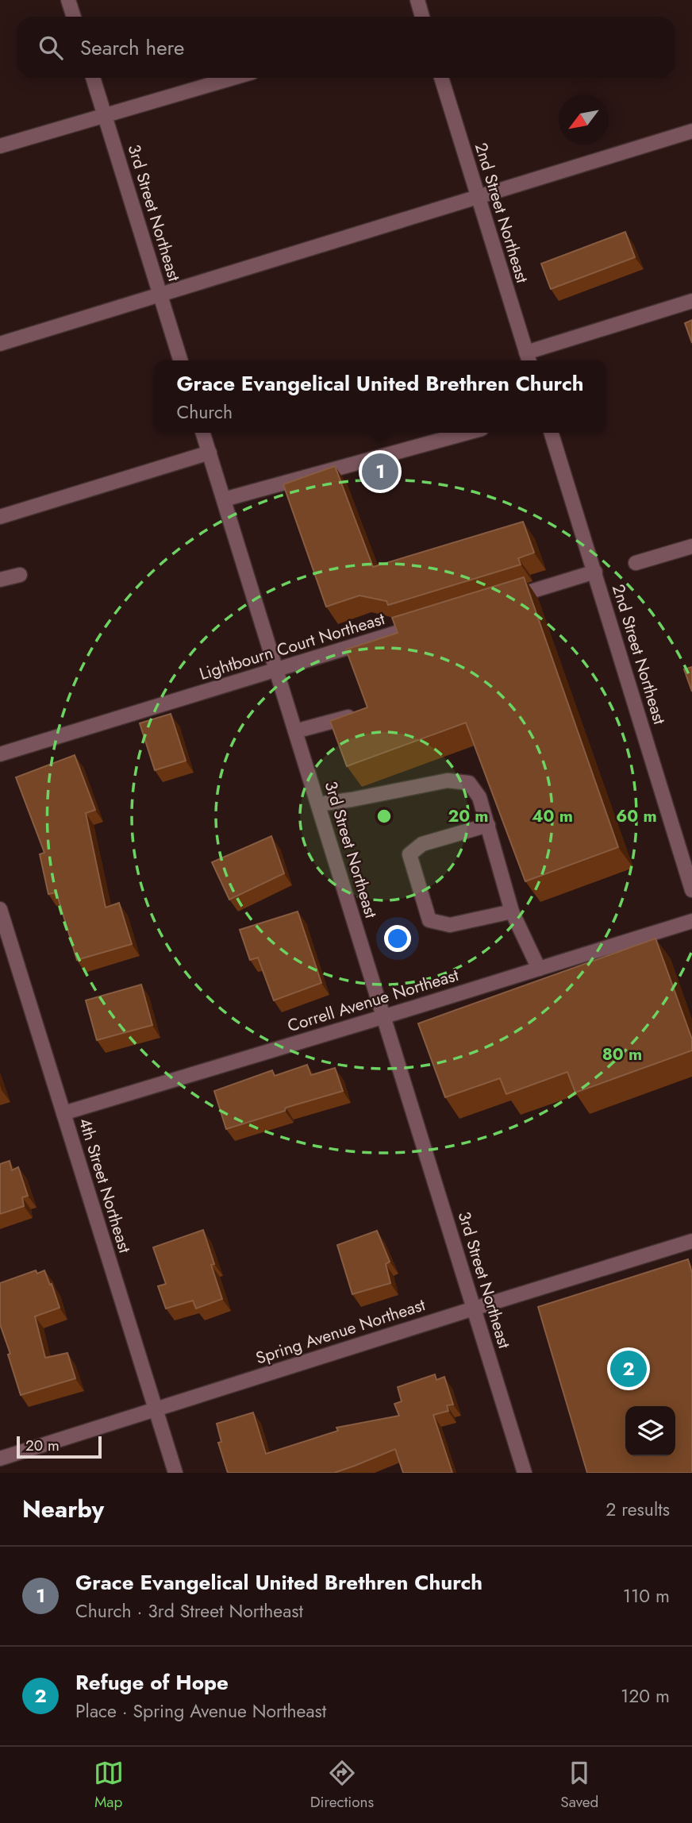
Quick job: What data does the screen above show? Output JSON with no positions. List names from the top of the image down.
{
  "streets": {
    "street": [
      "3rd Street Northeast",
      "2nd Street Northeast",
      "Lightbourn Court Northeast",
      "Correll Avenue Northeast",
      "4th Street Northeast",
      "Spring Avenue Northeast"
    ]
  },
  "crossings": [
    ["3rd Street Northeast", "Lightbourn Court Northeast"],
    ["3rd Street Northeast", "Correll Avenue Northeast"],
    ["3rd Street Northeast", "Spring Avenue Northeast"],
    ["Correll Avenue Northeast", "4th Street Northeast"],
    ["4th Street Northeast", "Spring Avenue Northeast"]
  ],
  "scale_bar": "20 m",
  "north": "bottom left",
  "page": {
    "search": "Search here",
    "popup": ["Grace Evangelical United Brethren Church", "Church"],
    "pins": ["1", "2"],
    "scale": "20 m",
    "heading": ["Nearby", "2 results"],
    "list": [
      {
        "mark": "1",
        "name": "Grace Evangelical United Brethren Church",
        "note": "Church · 3rd Street Northeast",
        "value": "110 m"
      },
      {
        "mark": "2",
        "name": "Refuge of Hope",
        "note": "Place · Spring Avenue Northeast",
        "value": "120 m"
      }
    ],
    "nav": ["Map", "Directions", "Saved"]
  },
  "rings": [
    "20 m",
    "40 m",
    "60 m",
    "80 m"
  ]
}
